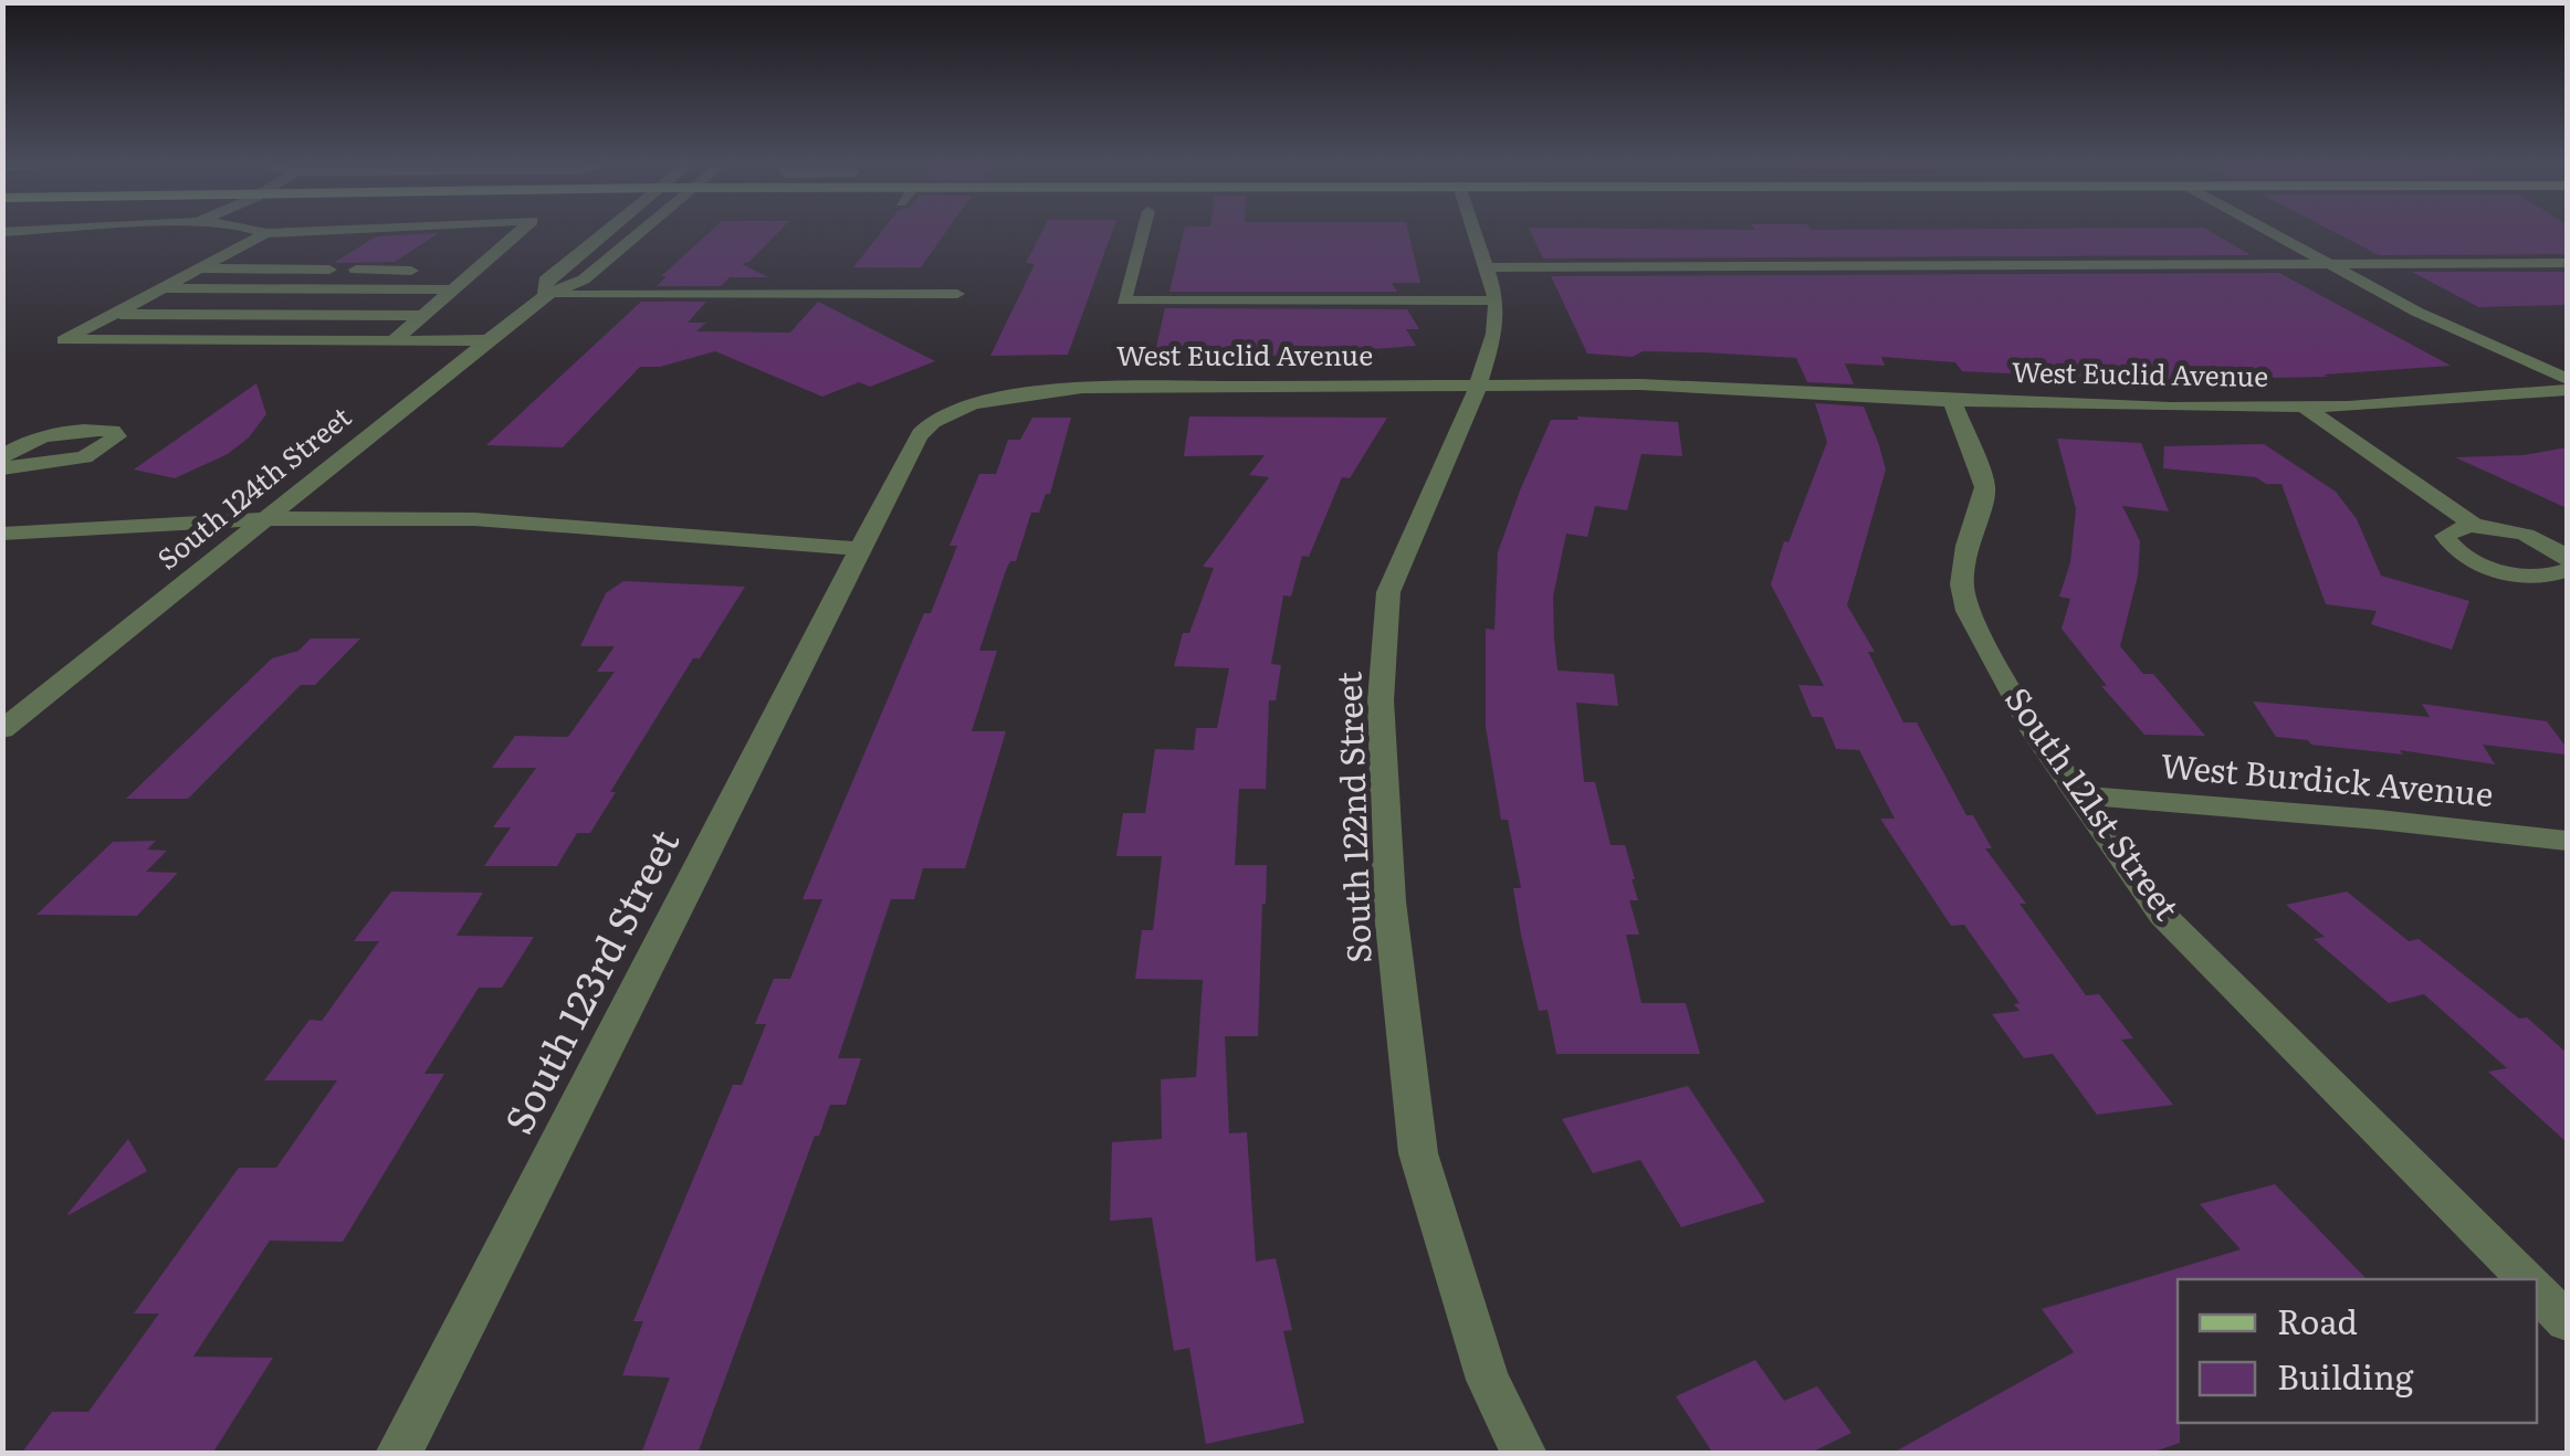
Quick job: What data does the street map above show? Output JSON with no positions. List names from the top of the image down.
{
  "streets": {
    "street": [
      "West Euclid Avenue",
      "South 124th Street",
      "West Burdick Avenue",
      "South 121st Street",
      "South 122nd Street",
      "South 123rd Street"
    ]
  },
  "crossings": [
    ["West Euclid Avenue", "South 121st Street"],
    ["West Euclid Avenue", "South 122nd Street"],
    ["West Euclid Avenue", "South 123rd Street"],
    ["West Burdick Avenue", "South 121st Street"]
  ],
  "legend": ["Road", "Building"]
}
